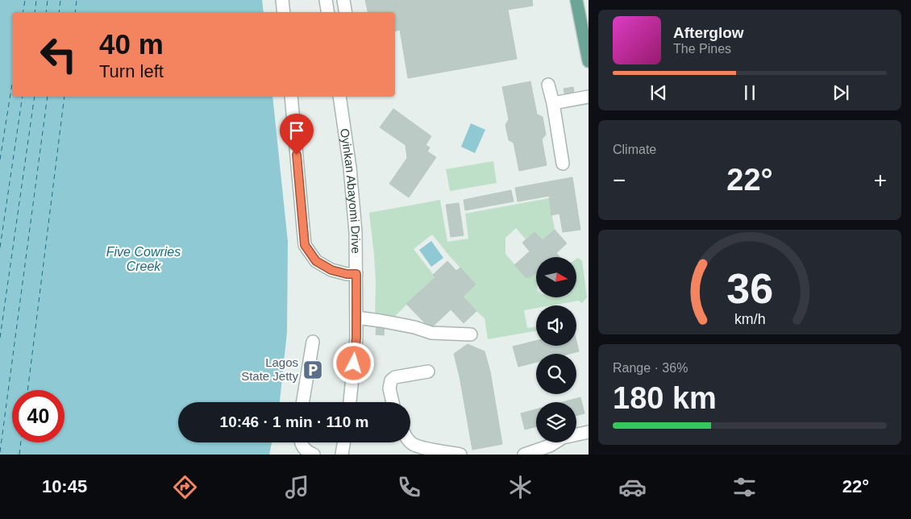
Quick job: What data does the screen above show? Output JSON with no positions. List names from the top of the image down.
{
  "streets": {
    "street": ["Oyinkan Abayomi Drive"]
  },
  "water": ["Five Cowries Creek"],
  "places": {
    "parking": ["Lagos State Jetty"]
  },
  "north": "right",
  "page": {
    "turn": ["40 m", "Turn left"],
    "song": ["Afterglow", "The Pines"],
    "tile": [
      "Climate",
      ["Range · 36%", "180 km"]
    ],
    "heat": ["−", "22°", "+"],
    "limit": "40",
    "trip": "10:46 · 1 min · 110 m",
    "tabs": ["10:45", "22°"],
    "gauge": ["36", "km/h"]
  }
}
